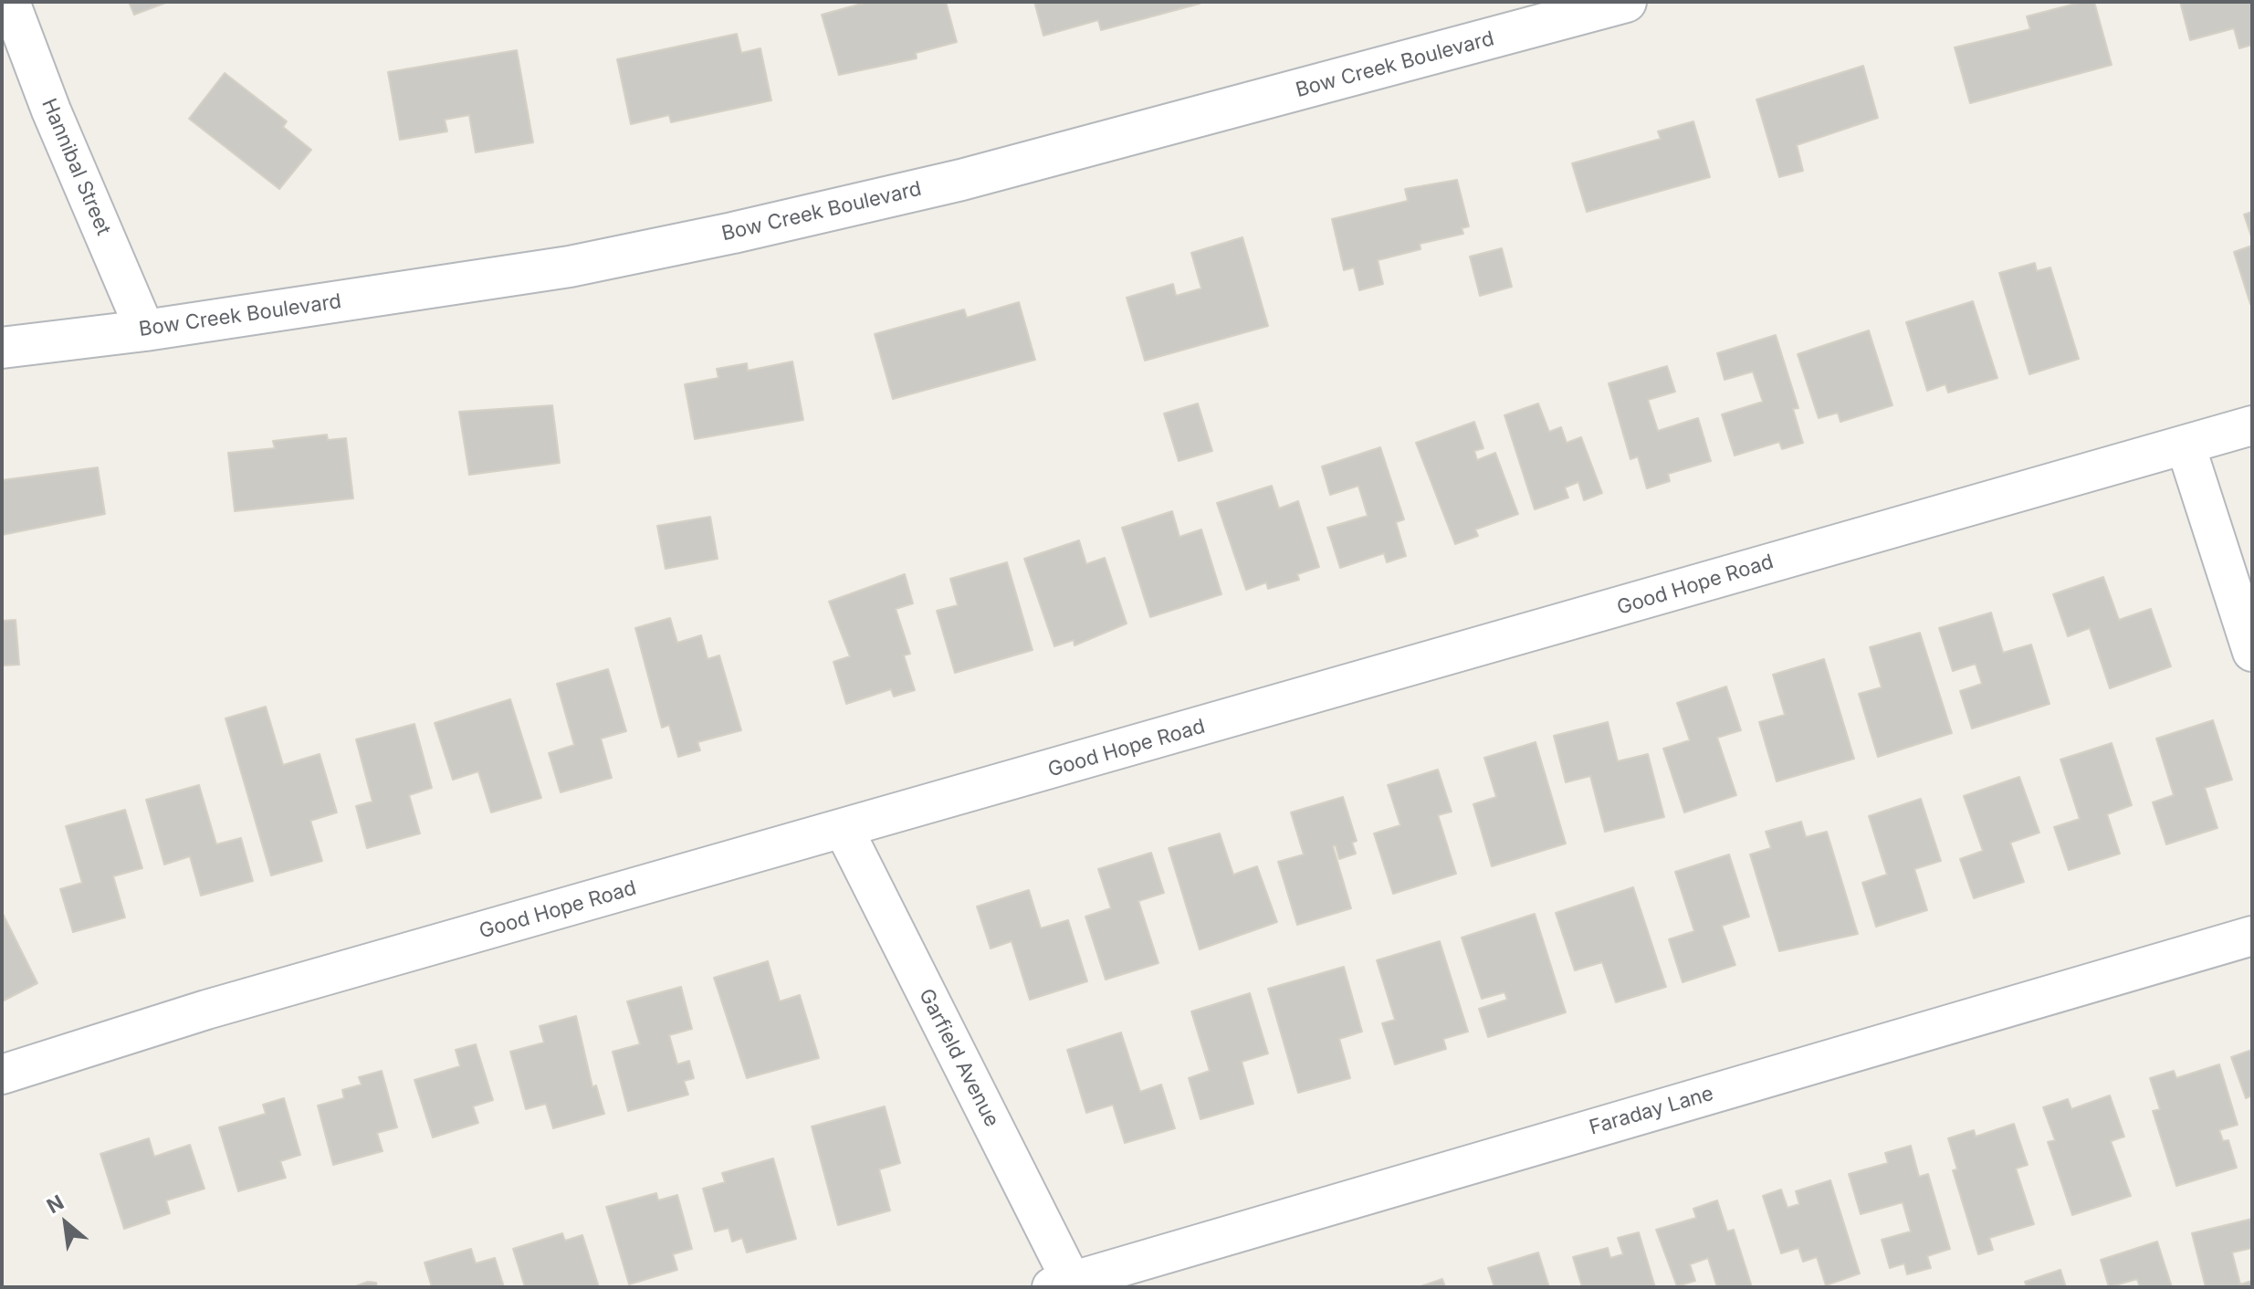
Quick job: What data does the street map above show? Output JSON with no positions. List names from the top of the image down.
{
  "streets": {
    "street": [
      "Bow Creek Boulevard",
      "Hannibal Street",
      "Good Hope Road",
      "Garfield Avenue",
      "Faraday Lane"
    ]
  },
  "crossings": [
    ["Bow Creek Boulevard", "Hannibal Street"],
    ["Good Hope Road", "Garfield Avenue"],
    ["Garfield Avenue", "Faraday Lane"]
  ],
  "north": "top left"
}
